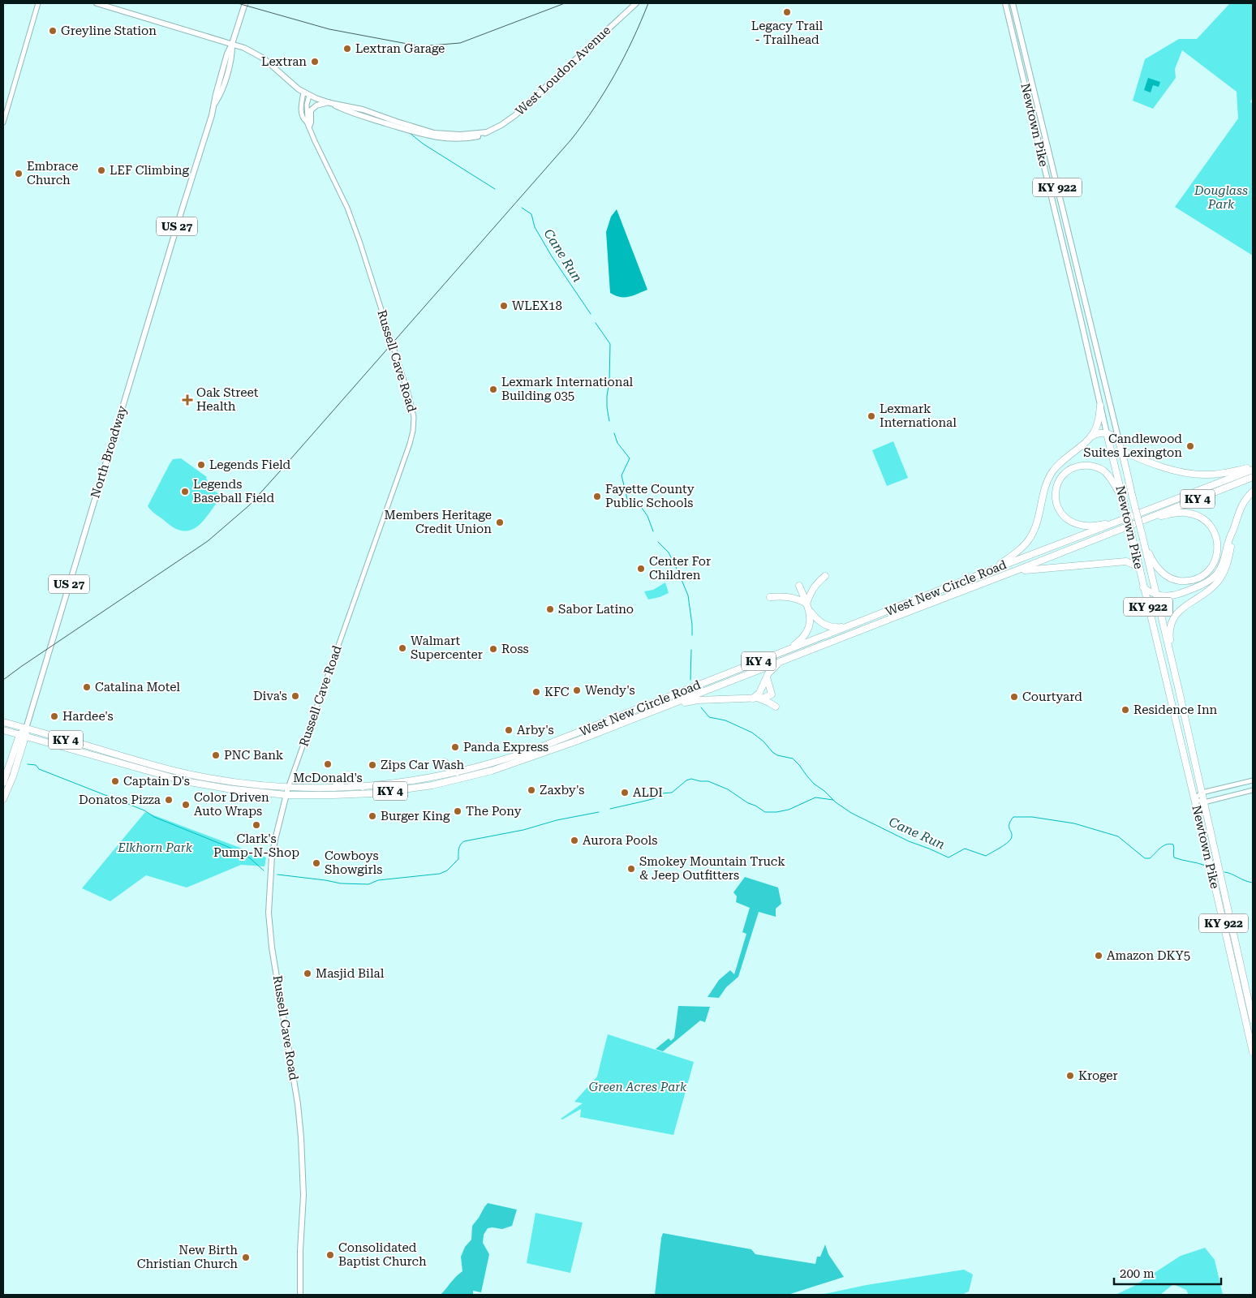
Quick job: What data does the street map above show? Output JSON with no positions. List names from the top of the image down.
{
  "streets": {
    "highway": [
      "Newtown Pike",
      "KY 922",
      "US 27",
      "KY 4",
      "West New Circle Road"
    ],
    "main road": ["West Loudon Avenue", "Russell Cave Road", "North Broadway"]
  },
  "crossings": [
    ["West Loudon Avenue", "Russell Cave Road"],
    ["West Loudon Avenue", "North Broadway"],
    ["US 27", "North Broadway"],
    ["US 27", "West New Circle Road"],
    ["Russell Cave Road", "West New Circle Road"],
    ["North Broadway", "West New Circle Road"]
  ],
  "water": ["Cane Run"],
  "parks": ["Douglass Park", "Elkhorn Park", "Green Acres Park"],
  "places": {
    "other": [
      "Legacy Trail - Trailhead",
      "Greyline Station",
      "Lextran Garage",
      "Lextran",
      "LEF Climbing",
      "Embrace Church",
      "WLEX18",
      "Lexmark International Building 035",
      "Lexmark International",
      "Candlewood Suites Lexington",
      "Legends Field",
      "Legends Baseball Field",
      "Fayette County Public Schools",
      "Members Heritage Credit Union",
      "Center For Children",
      "Sabor Latino",
      "Walmart Supercenter",
      "Ross",
      "Catalina Motel",
      "Wendy's",
      "KFC",
      "Diva's",
      "Courtyard",
      "Residence Inn",
      "Hardee's",
      "Arby's",
      "Panda Express",
      "PNC Bank",
      "McDonald's",
      "Zips Car Wash",
      "Captain D's",
      "Zaxby's",
      "ALDI",
      "Donatos Pizza",
      "Color Driven Auto Wraps",
      "The Pony",
      "Burger King",
      "Clark's Pump-N-Shop",
      "Aurora Pools",
      "Cowboys Showgirls",
      "Smokey Mountain Truck & Jeep Outfitters",
      "Amazon DKY5",
      "Masjid Bilal",
      "Kroger",
      "Consolidated Baptist Church",
      "New Birth Christian Church"
    ],
    "health": ["Oak Street Health"]
  },
  "scale_bar": "200 m"
}
